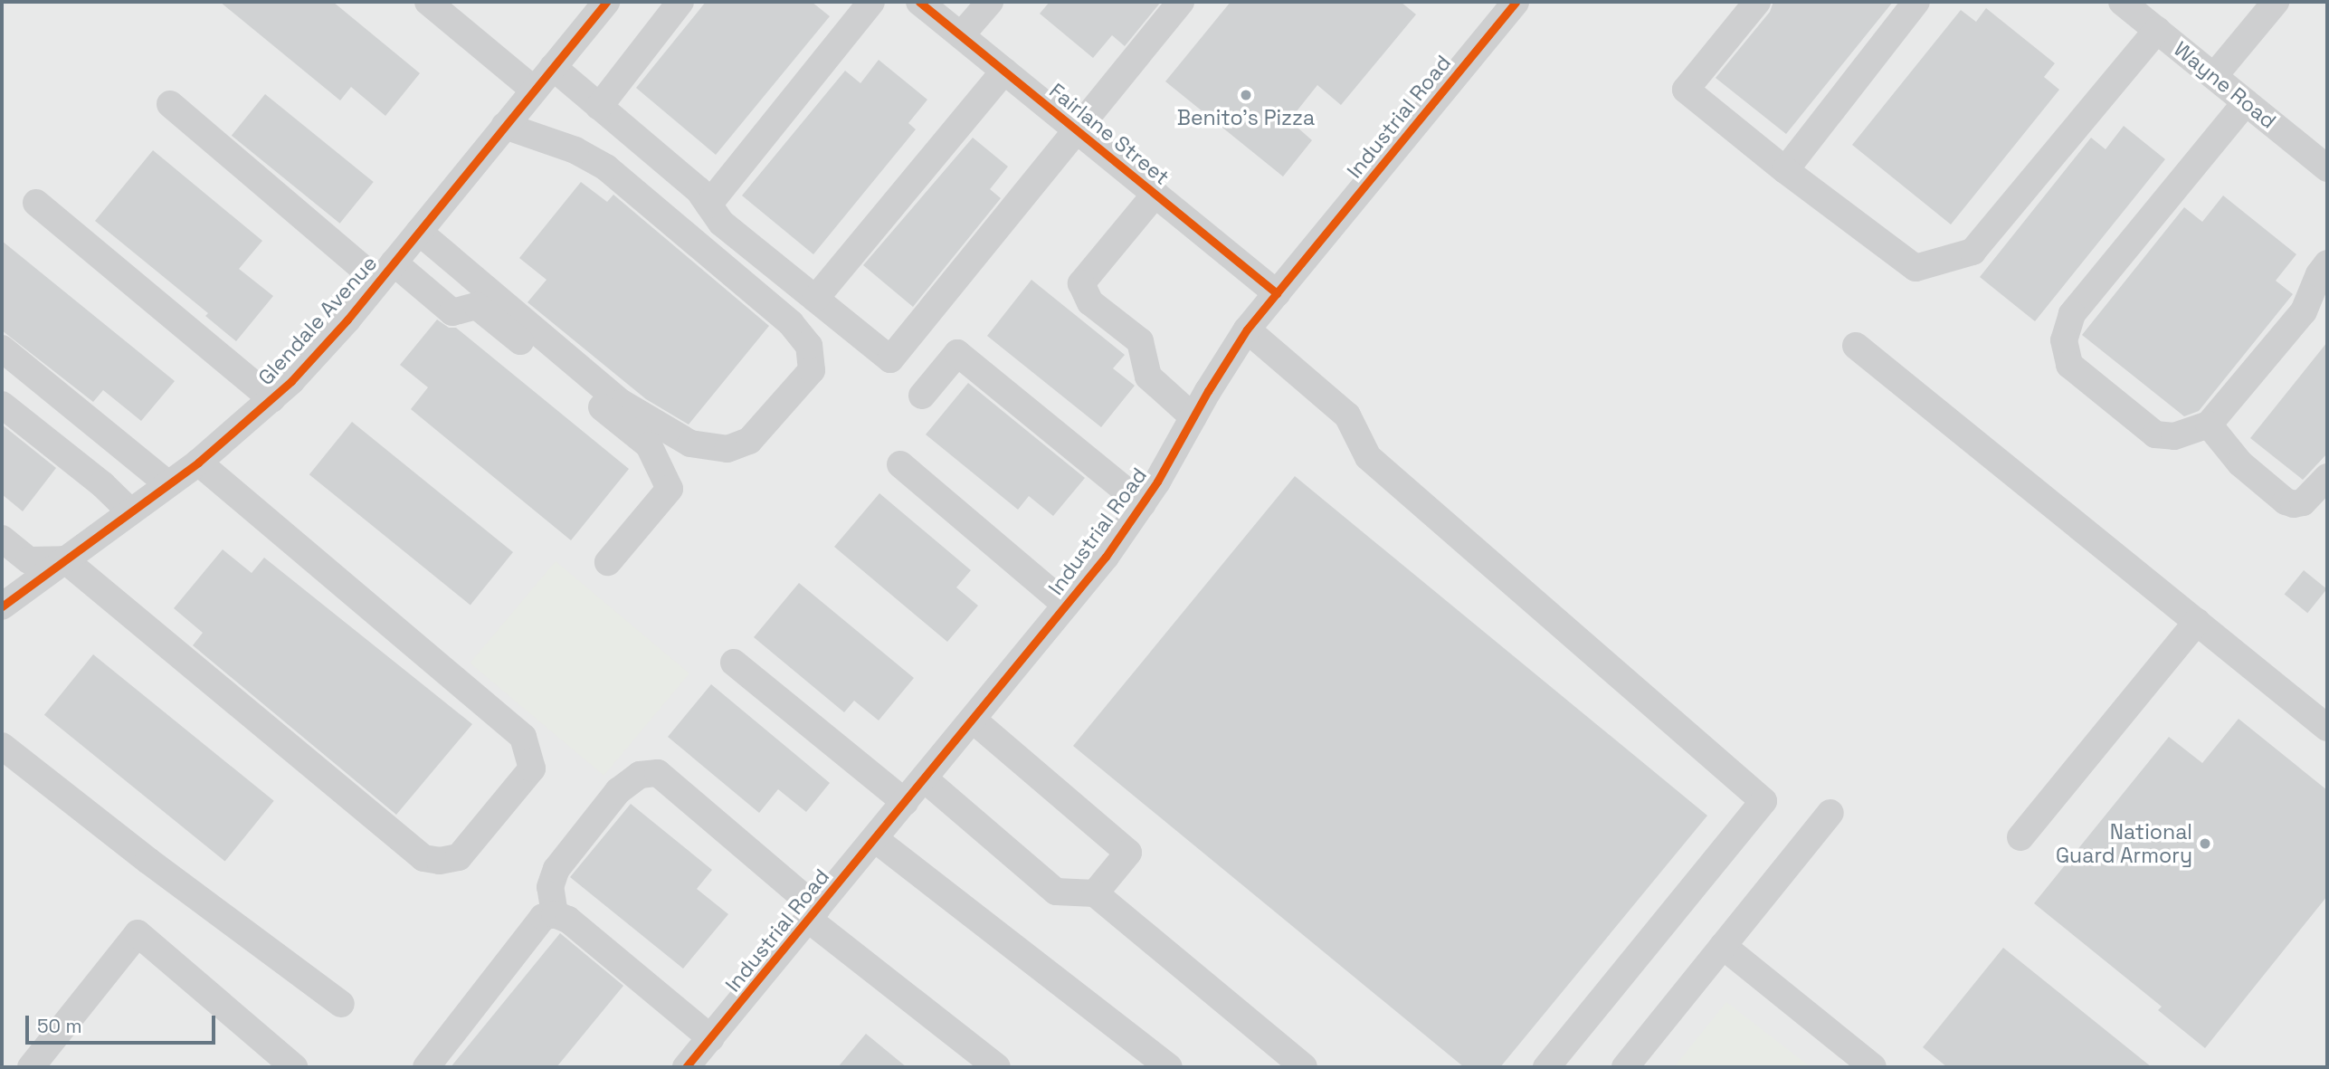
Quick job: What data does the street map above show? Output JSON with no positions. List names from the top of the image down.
{
  "streets": {
    "street": [
      "Wayne Road",
      "Industrial Road",
      "Fairlane Street",
      "Glendale Avenue"
    ]
  },
  "crossings": [
    ["Industrial Road", "Fairlane Street"]
  ],
  "places": ["Benito's Pizza", "National Guard Armory"],
  "scale_bar": "50 m"
}
